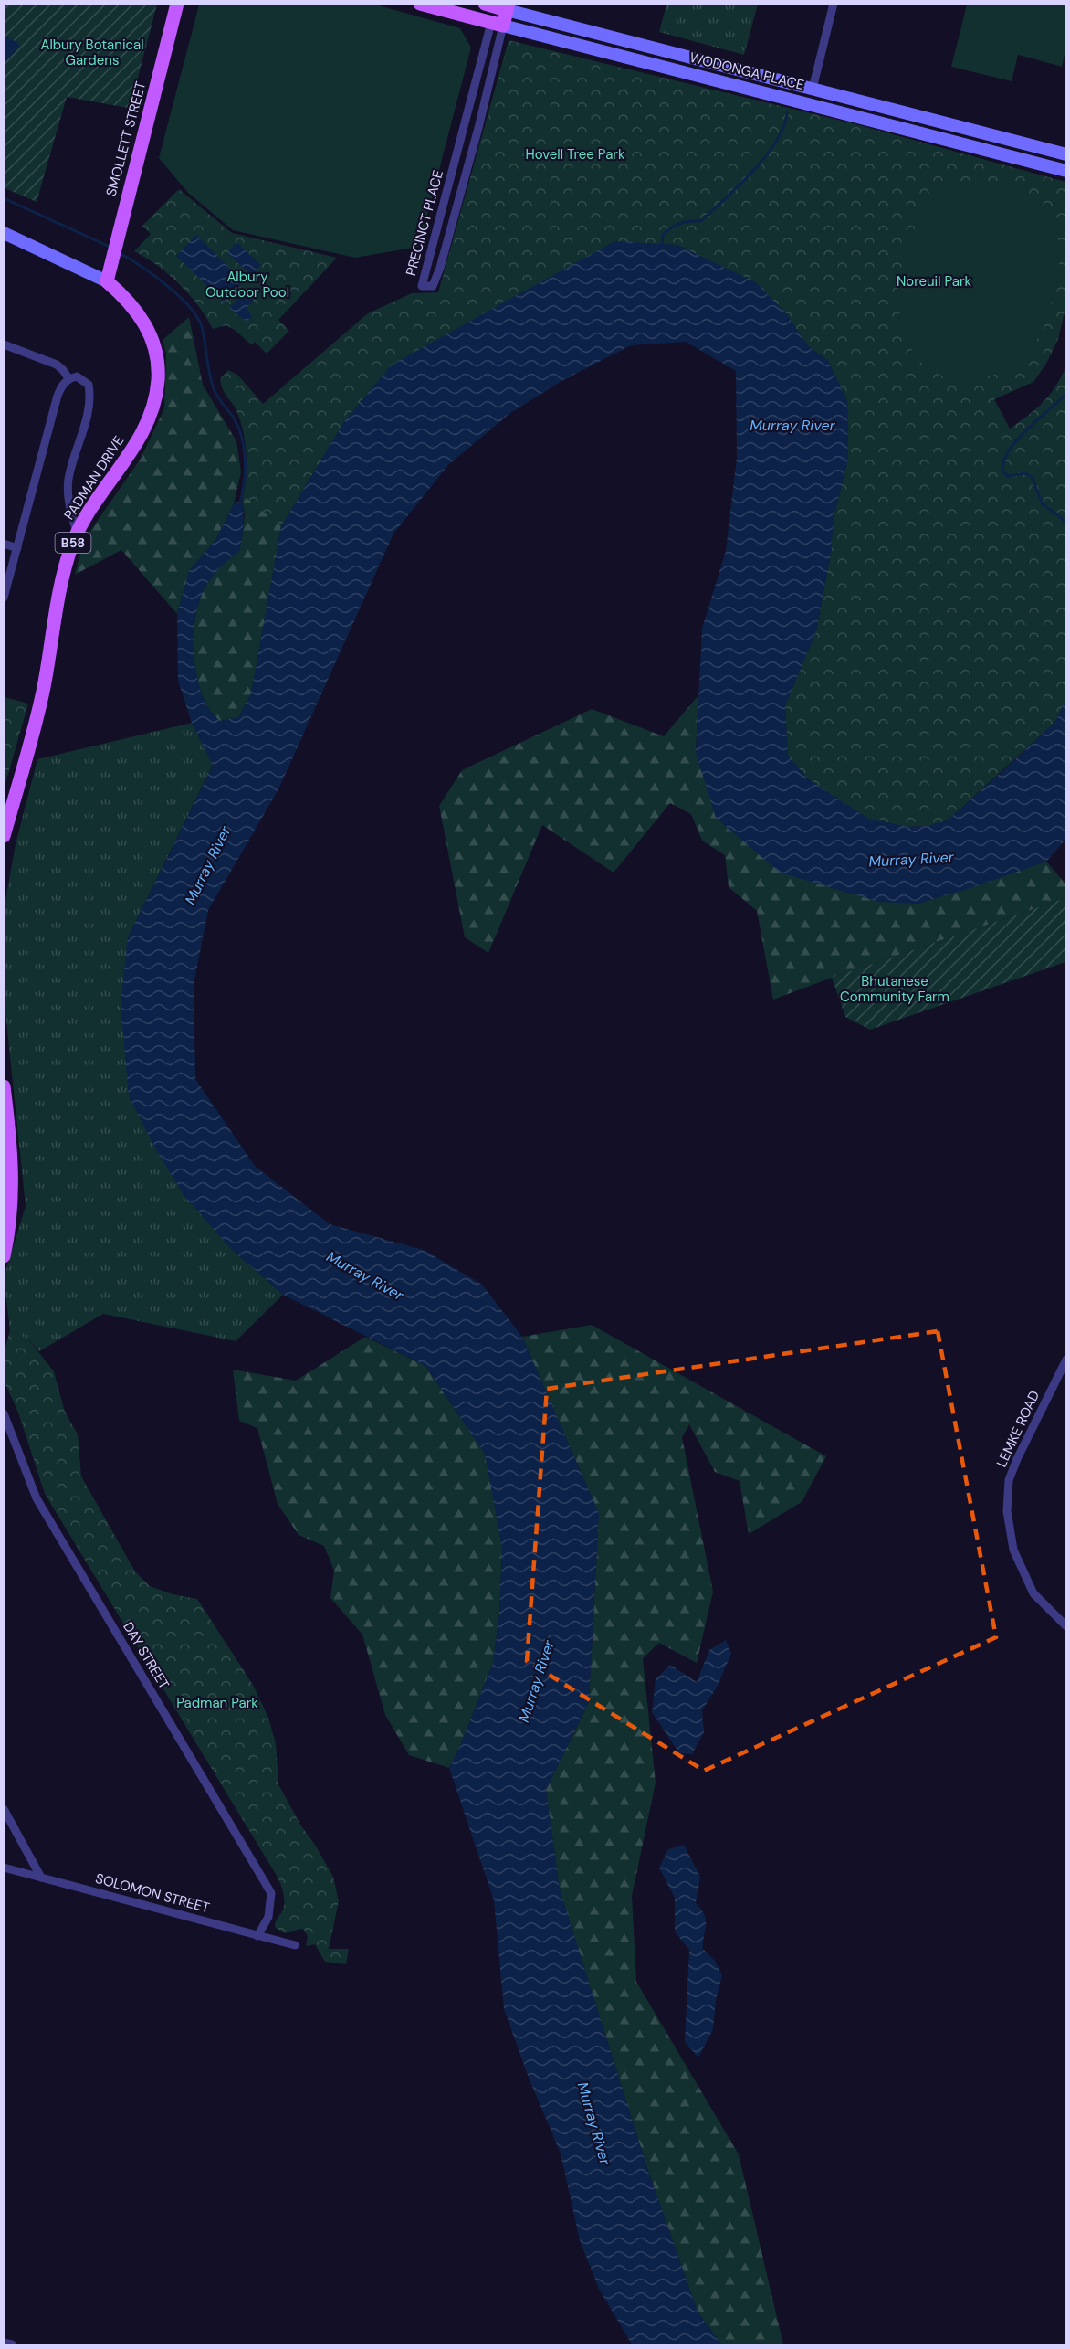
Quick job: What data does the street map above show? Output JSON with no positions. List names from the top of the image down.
{
  "streets": {
    "main road": [
      "WODONGA PLACE",
      "SMOLLETT STREET",
      "PADMAN DRIVE",
      "B58"
    ],
    "street": [
      "PRECINCT PLACE",
      "LEMKE ROAD",
      "DAY STREET",
      "SOLOMON STREET"
    ]
  },
  "crossings": [
    ["WODONGA PLACE", "PRECINCT PLACE"],
    ["SMOLLETT STREET", "PADMAN DRIVE"],
    ["DAY STREET", "SOLOMON STREET"]
  ],
  "water": ["Murray River"],
  "parks": [
    "Albury Botanical Gardens",
    "Hovell Tree Park",
    "Albury Outdoor Pool",
    "Noreuil Park",
    "Bhutanese Community Farm",
    "Padman Park"
  ]
}
